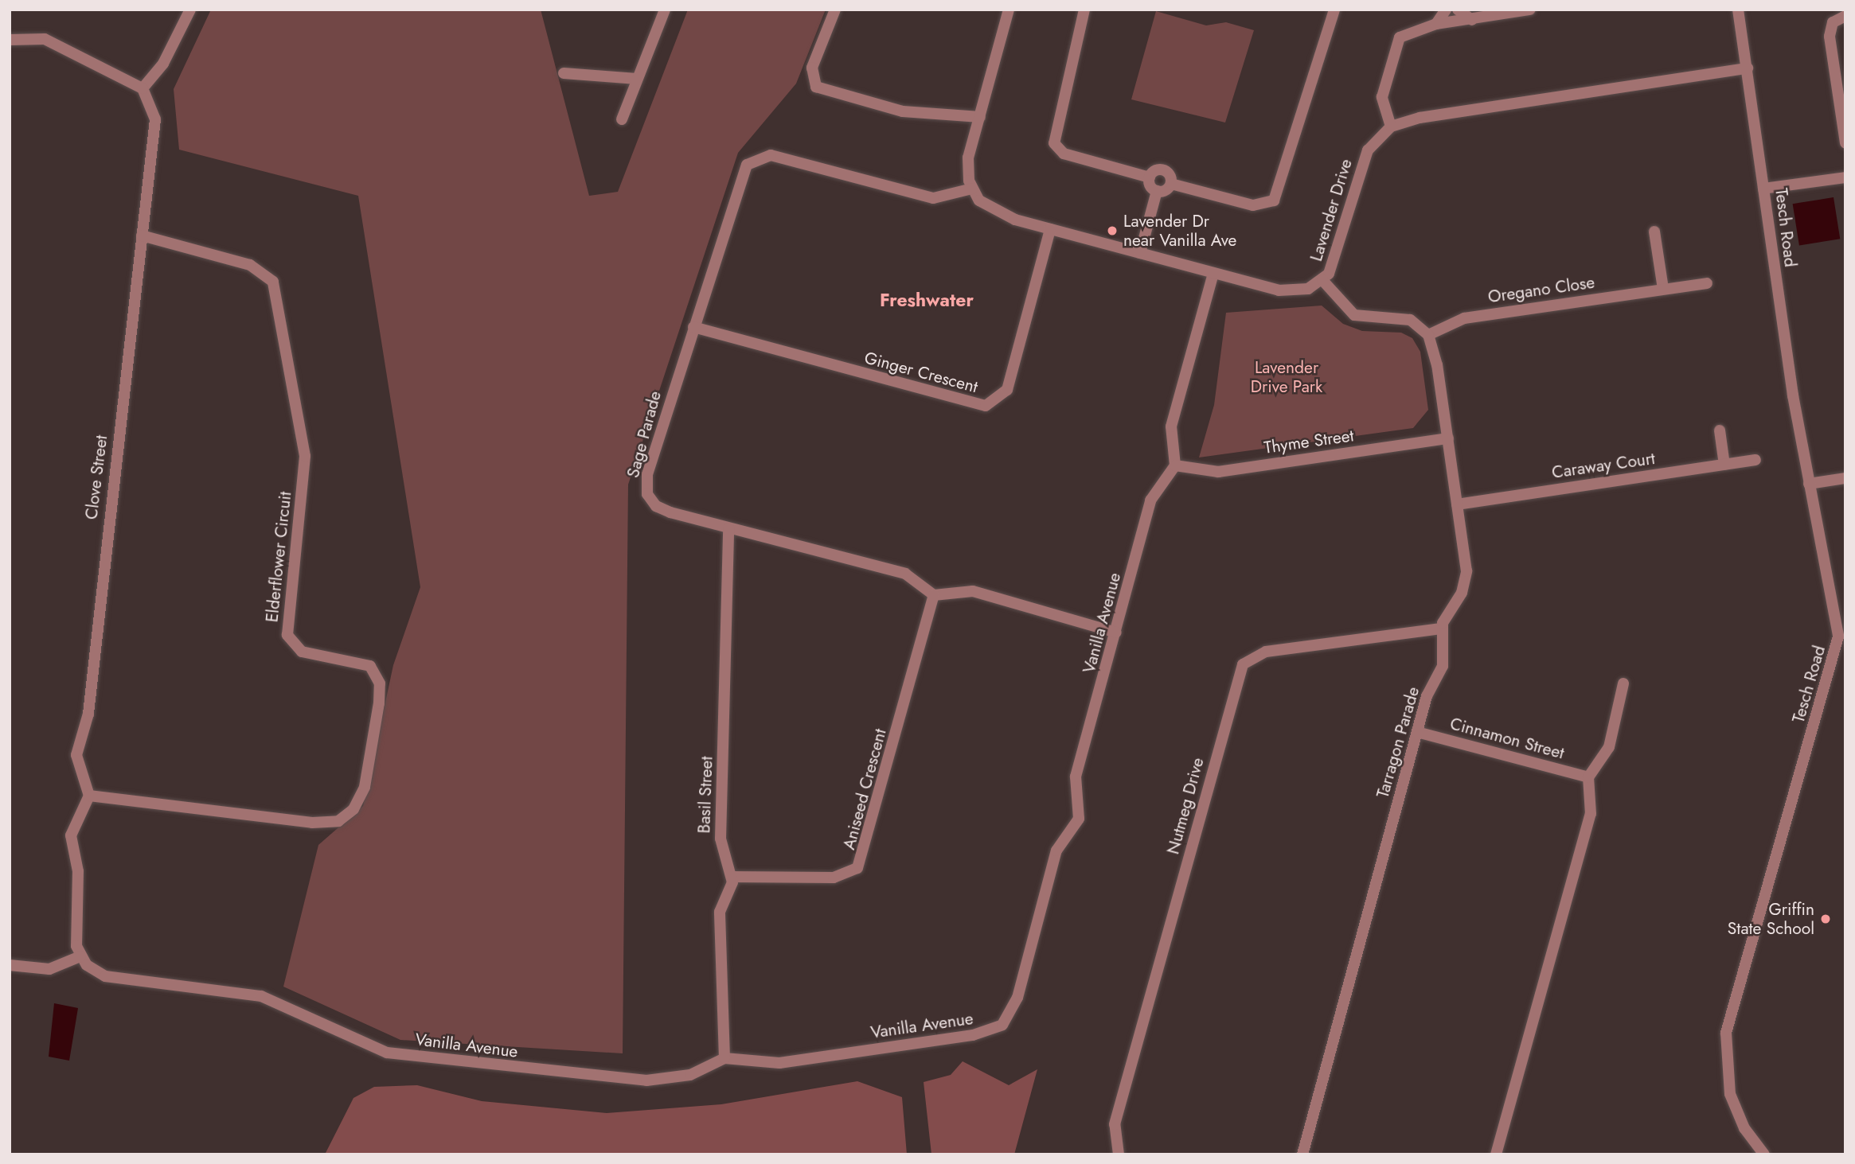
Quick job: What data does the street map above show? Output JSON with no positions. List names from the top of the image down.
{
  "streets": {
    "street": [
      "Lavender Drive",
      "Tesch Road",
      "Oregano Close",
      "Ginger Crescent",
      "Sage Parade",
      "Thyme Street",
      "Caraway Court",
      "Clove Street",
      "Elderflower Circuit",
      "Vanilla Avenue",
      "Cinnamon Street",
      "Tarragon Parade",
      "Aniseed Crescent",
      "Basil Street",
      "Nutmeg Drive"
    ]
  },
  "crossings": [
    ["Lavender Drive", "Ginger Crescent"],
    ["Lavender Drive", "Sage Parade"],
    ["Ginger Crescent", "Sage Parade"],
    ["Sage Parade", "Aniseed Crescent"],
    ["Sage Parade", "Basil Street"],
    ["Thyme Street", "Vanilla Avenue"],
    ["Clove Street", "Elderflower Circuit"],
    ["Cinnamon Street", "Tarragon Parade"],
    ["Tarragon Parade", "Nutmeg Drive"],
    ["Aniseed Crescent", "Basil Street"]
  ],
  "districts": ["Freshwater"],
  "parks": ["Lavender Drive Park"],
  "places": ["Lavender Dr near Vanilla Ave", "Griffin State School"]
}
